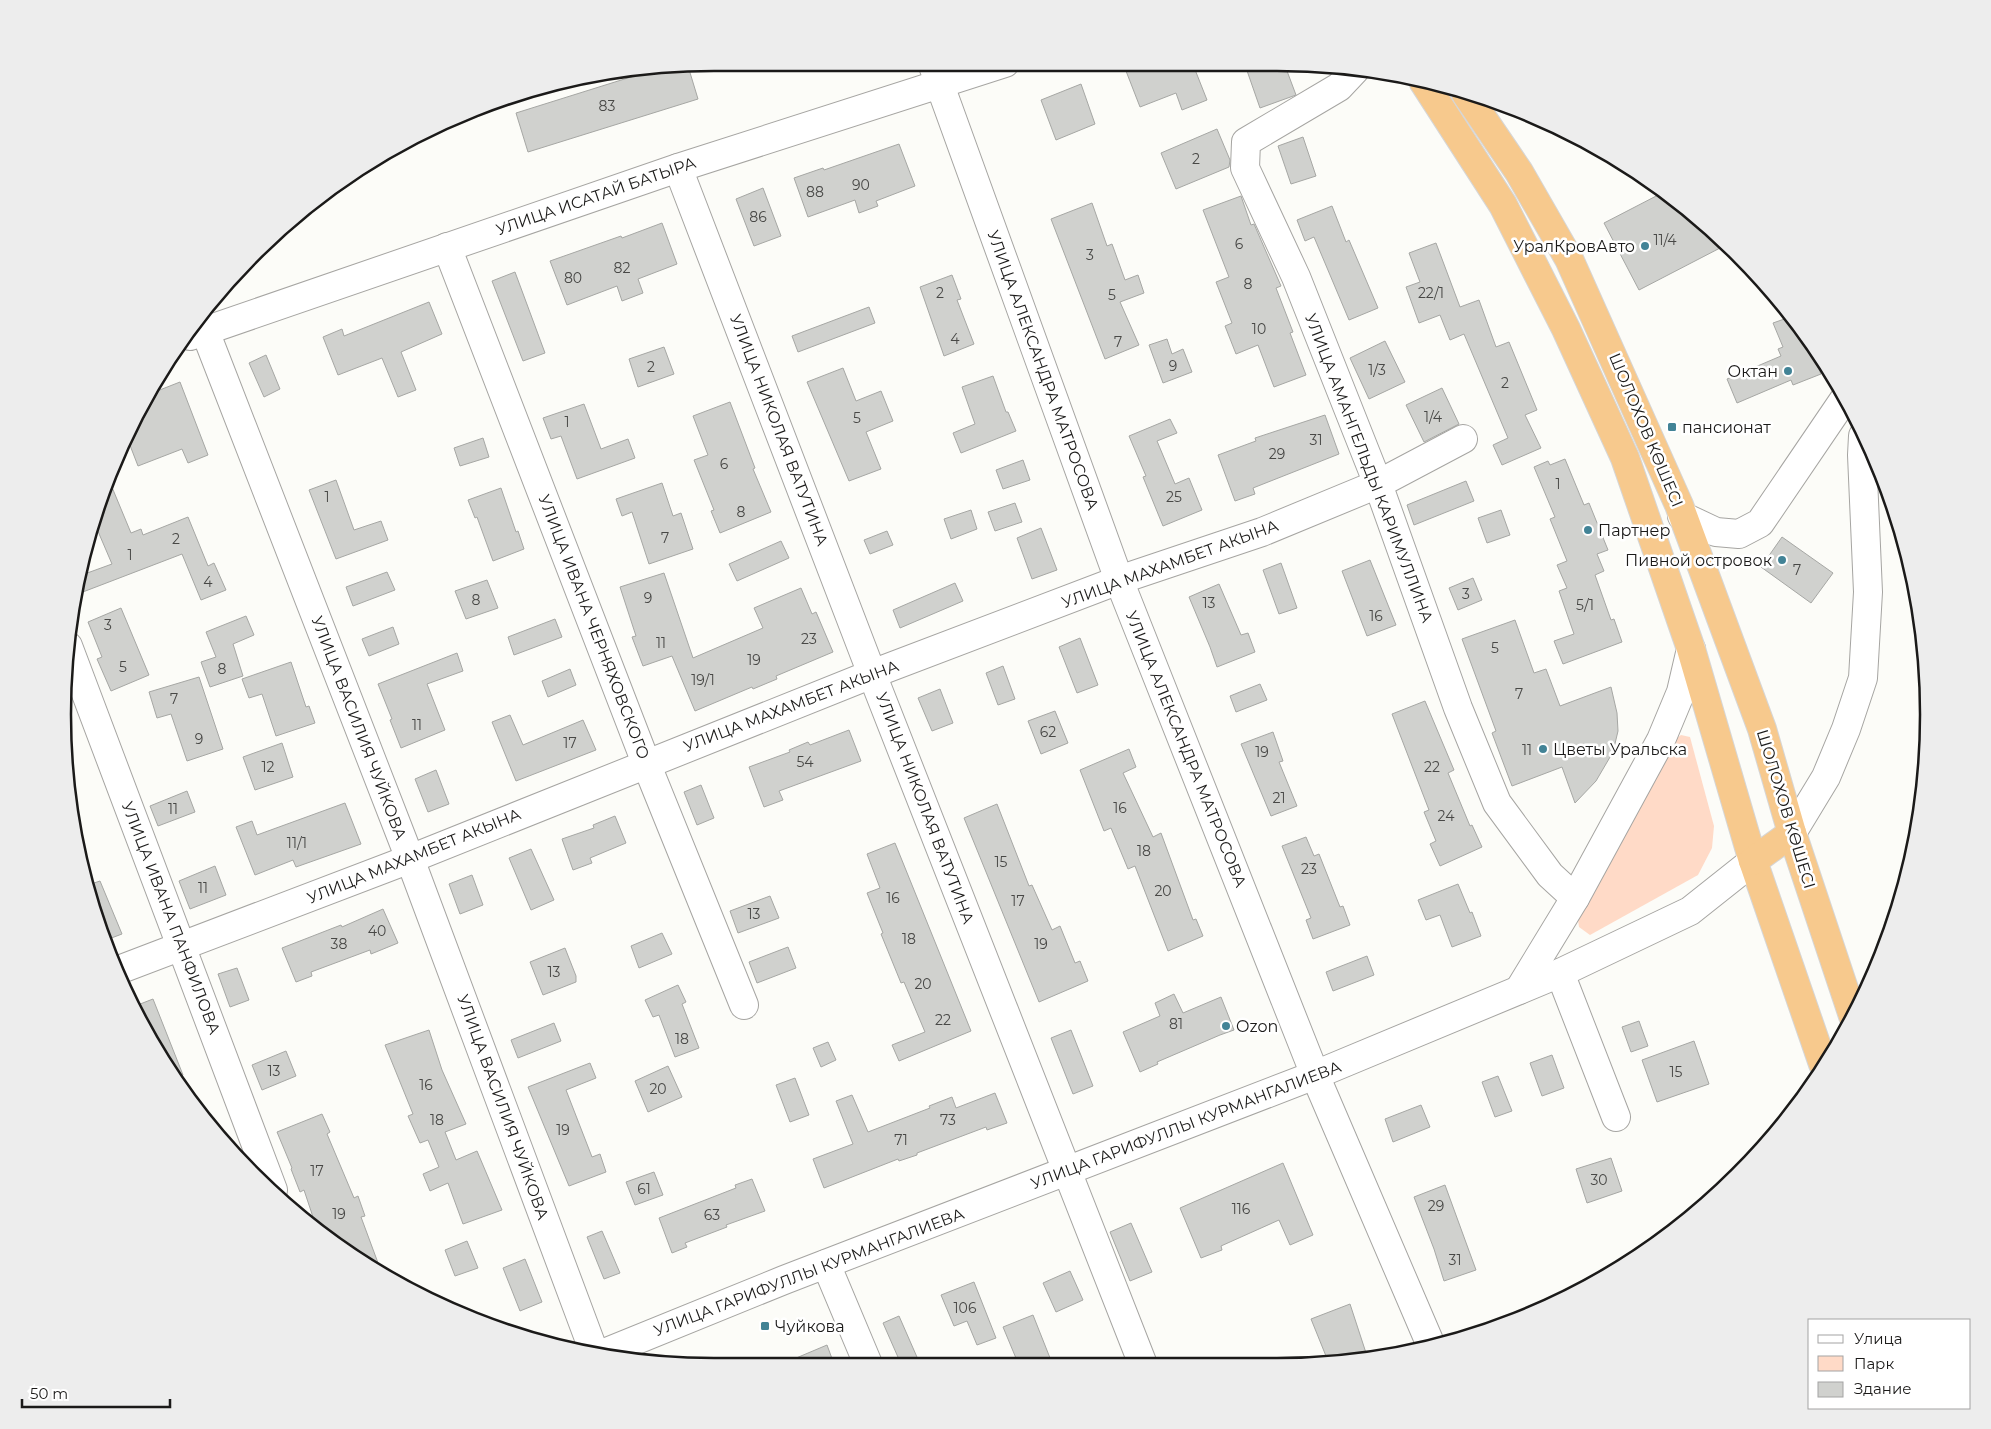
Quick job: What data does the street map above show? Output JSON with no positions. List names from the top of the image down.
{
  "streets": {
    "highway": ["ШОЛОХОВ КӨШЕСІ"],
    "street": [
      "УЛИЦА ИСАТАЙ БАТЫРА",
      "УЛИЦА АЛЕКСАНДРА МАТРОСОВА",
      "УЛИЦА НИКОЛАЯ ВАТУТИНА",
      "УЛИЦА АМАНГЕЛЬДЫ КАРИМУЛЛИНА",
      "УЛИЦА МАХАМБЕТ АКЫНА",
      "УЛИЦА ИВАНА ЧЕРНЯХОВСКОГО",
      "УЛИЦА ВАСИЛИЯ ЧУЙКОВА",
      "УЛИЦА ИВАНА ПАНФИЛОВА",
      "УЛИЦА ГАРИФУЛЛЫ КУРМАНГАЛИЕВА"
    ]
  },
  "crossings": [
    ["УЛИЦА ИСАТАЙ БАТЫРА", "УЛИЦА АЛЕКСАНДРА МАТРОСОВА"],
    ["УЛИЦА ИСАТАЙ БАТЫРА", "УЛИЦА НИКОЛАЯ ВАТУТИНА"],
    ["УЛИЦА ИСАТАЙ БАТЫРА", "УЛИЦА ИВАНА ЧЕРНЯХОВСКОГО"],
    ["УЛИЦА ИСАТАЙ БАТЫРА", "УЛИЦА ВАСИЛИЯ ЧУЙКОВА"],
    ["УЛИЦА АЛЕКСАНДРА МАТРОСОВА", "УЛИЦА МАХАМБЕТ АКЫНА"],
    ["УЛИЦА АЛЕКСАНДРА МАТРОСОВА", "УЛИЦА ГАРИФУЛЛЫ КУРМАНГАЛИЕВА"],
    ["УЛИЦА НИКОЛАЯ ВАТУТИНА", "УЛИЦА МАХАМБЕТ АКЫНА"],
    ["УЛИЦА НИКОЛАЯ ВАТУТИНА", "УЛИЦА ГАРИФУЛЛЫ КУРМАНГАЛИЕВА"],
    ["ШОЛОХОВ КӨШЕСІ", "УЛИЦА ГАРИФУЛЛЫ КУРМАНГАЛИЕВА"],
    ["УЛИЦА АМАНГЕЛЬДЫ КАРИМУЛЛИНА", "УЛИЦА МАХАМБЕТ АКЫНА"],
    ["УЛИЦА МАХАМБЕТ АКЫНА", "УЛИЦА ИВАНА ЧЕРНЯХОВСКОГО"],
    ["УЛИЦА МАХАМБЕТ АКЫНА", "УЛИЦА ВАСИЛИЯ ЧУЙКОВА"],
    ["УЛИЦА МАХАМБЕТ АКЫНА", "УЛИЦА ИВАНА ПАНФИЛОВА"]
  ],
  "places": {
    "other": [
      "УралКровАвто",
      "Октан",
      "Партнер",
      "Пивной островок",
      "Цветы Уральска",
      "Ozon"
    ],
    "transit": ["пансионат", "Чуйкова"]
  },
  "house_numbers": [
    "83",
    "2",
    "90",
    "88",
    "86",
    "11/4",
    "6",
    "3",
    "82",
    "80",
    "8",
    "2",
    "22/1",
    "5",
    "10",
    "4",
    "7",
    "9",
    "2",
    "1/3",
    "2",
    "1/4",
    "5",
    "1",
    "31",
    "29",
    "6",
    "1",
    "1",
    "25",
    "8",
    "7",
    "2",
    "1",
    "7",
    "4",
    "3",
    "9",
    "8",
    "13",
    "5/1",
    "16",
    "3",
    "23",
    "11",
    "5",
    "19",
    "5",
    "8",
    "19/1",
    "7",
    "7",
    "11",
    "62",
    "9",
    "17",
    "11",
    "19",
    "54",
    "12",
    "22",
    "21",
    "16",
    "11",
    "24",
    "11/1",
    "18",
    "15",
    "23",
    "11",
    "20",
    "16",
    "17",
    "13",
    "40",
    "18",
    "38",
    "19",
    "13",
    "20",
    "22",
    "81",
    "18",
    "13",
    "15",
    "16",
    "20",
    "18",
    "73",
    "19",
    "71",
    "17",
    "30",
    "61",
    "29",
    "116",
    "19",
    "63",
    "31",
    "106"
  ],
  "legend": ["Улица", "Парк", "Здание"],
  "scale_bar": "50 m"
}
